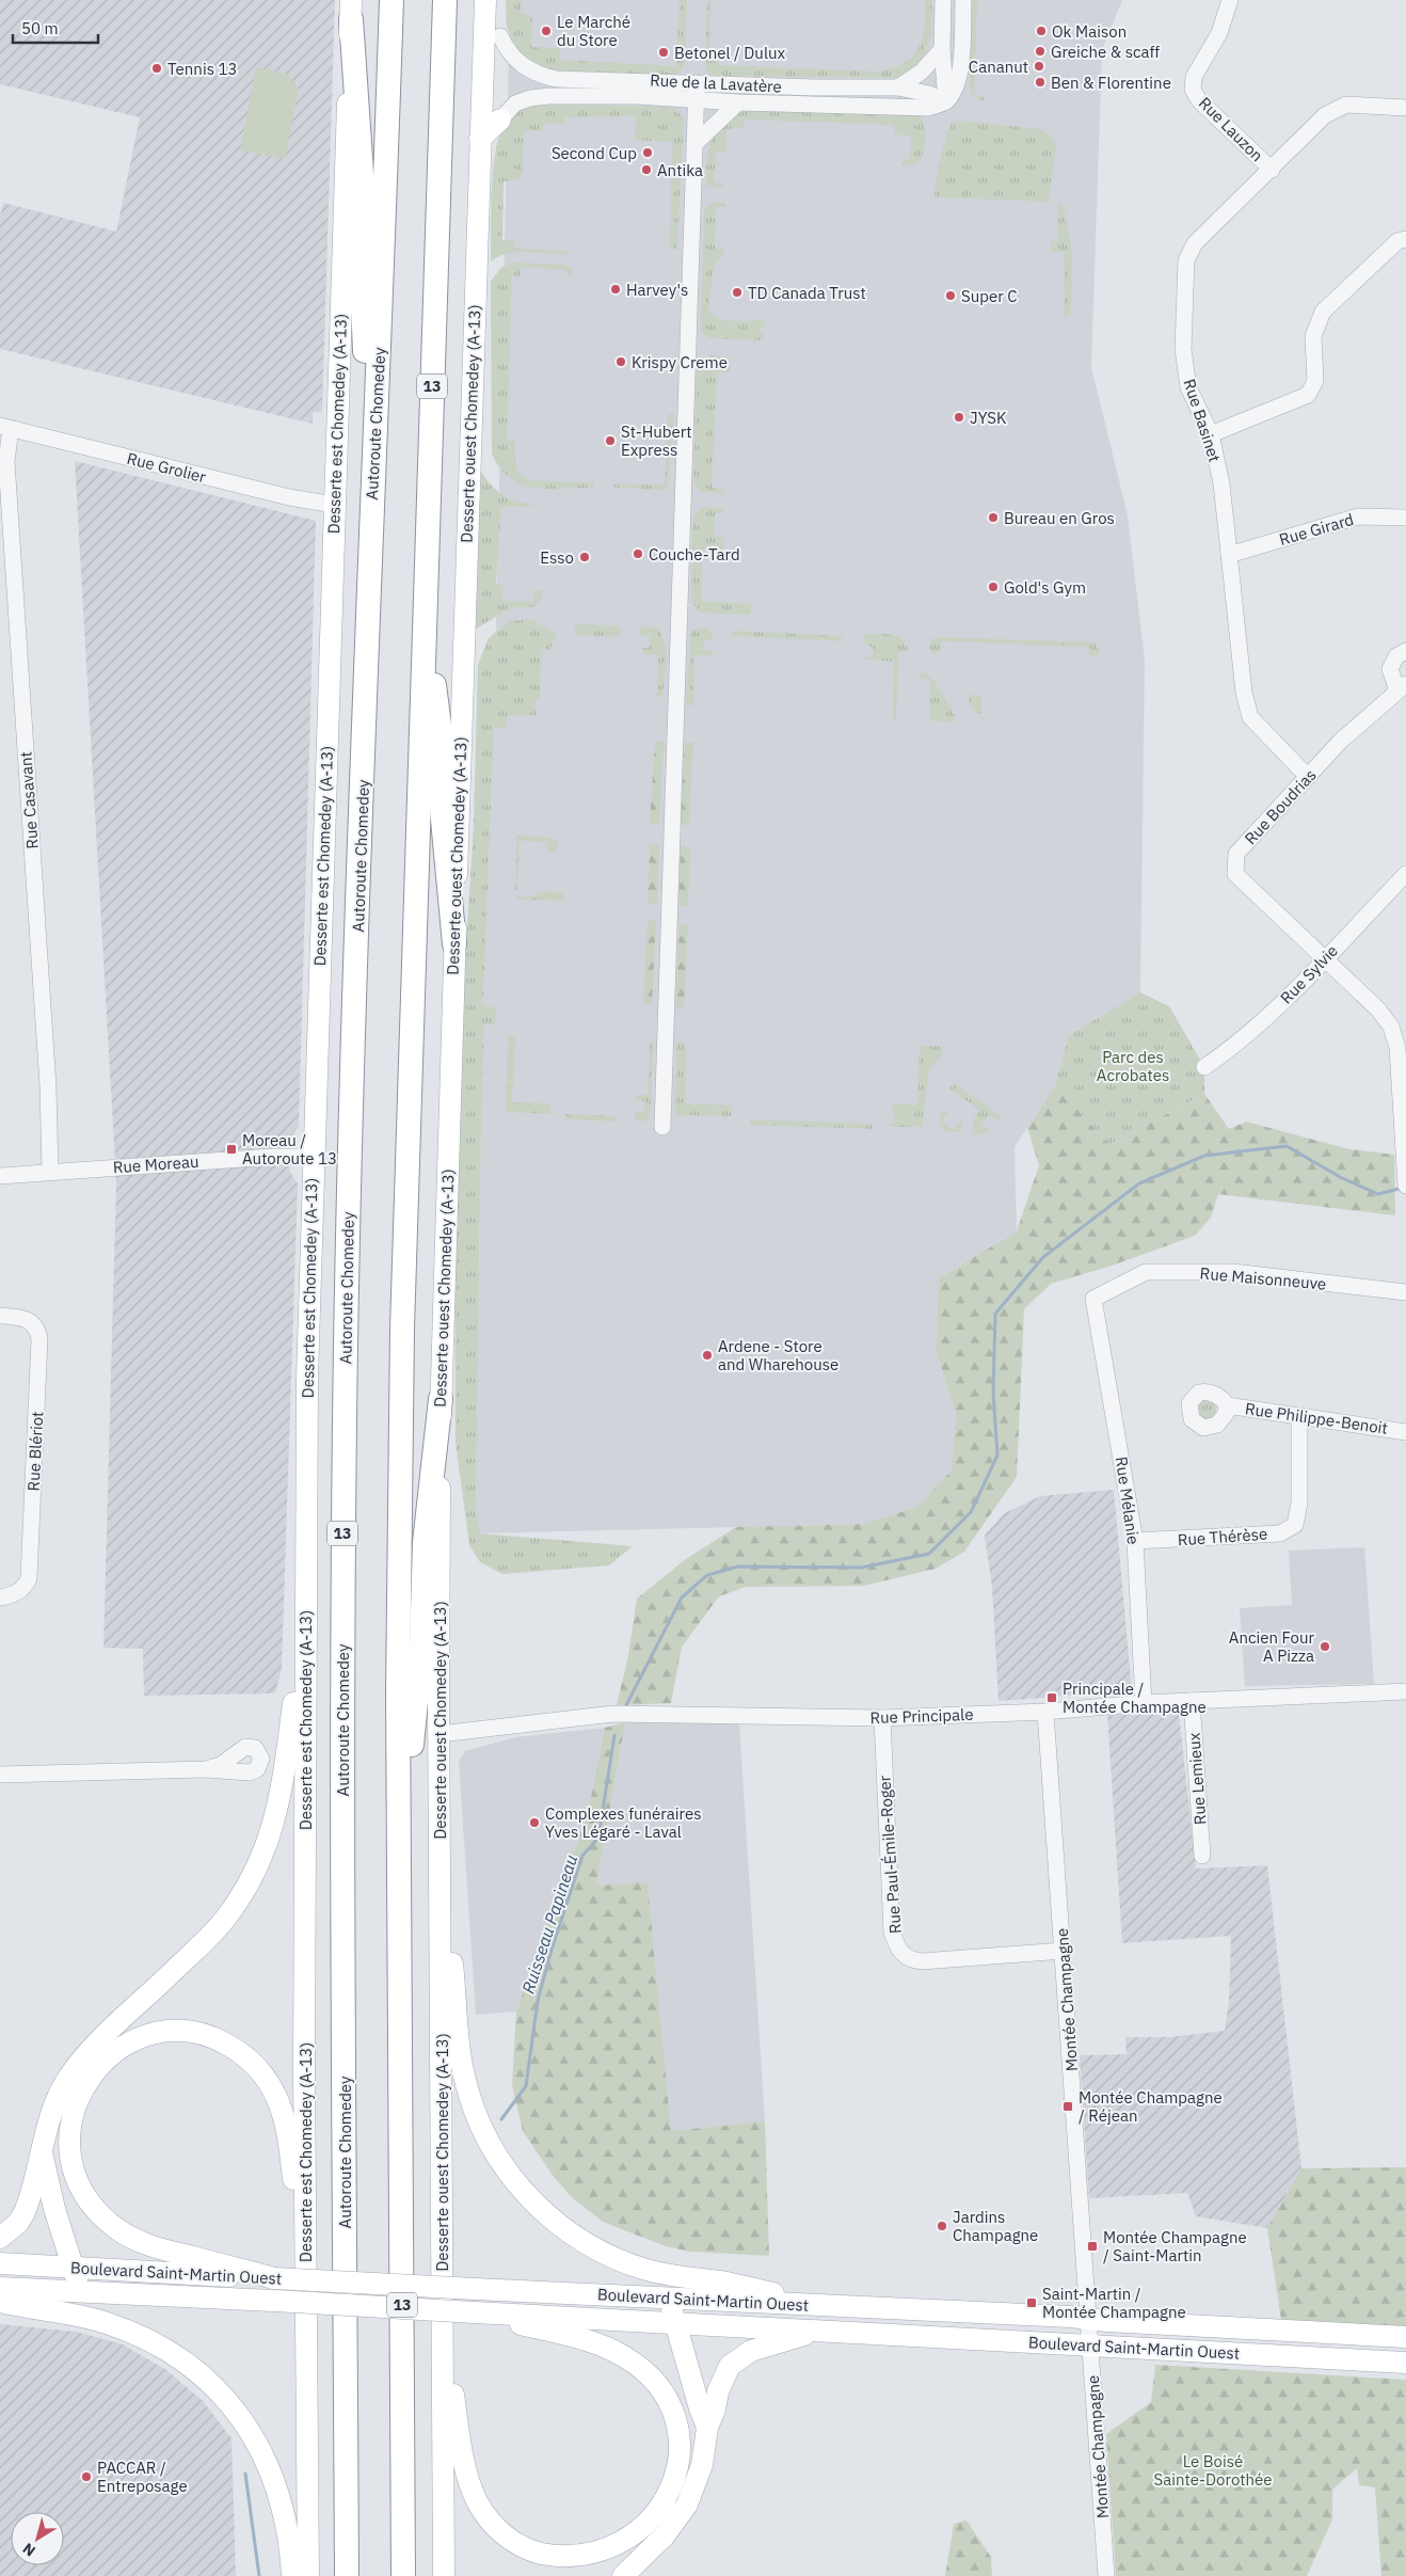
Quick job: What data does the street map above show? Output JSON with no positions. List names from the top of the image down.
{
  "streets": {
    "highway": ["13", "Autoroute Chomedey"],
    "main road": ["Desserte est Chomedey (A-13)", "Desserte ouest Chomedey (A-13)", "Boulevard Saint-Martin Ouest"],
    "street": [
      "Rue de la Lavatère",
      "Rue Lauzon",
      "Rue Basinet",
      "Rue Grolier",
      "Rue Girard",
      "Rue Casavant",
      "Rue Boudrias",
      "Rue Sylvie",
      "Rue Moreau",
      "Rue Maisonneuve",
      "Rue Philippe-Benoit",
      "Rue Blériot",
      "Rue Mélanie",
      "Rue Thérèse",
      "Rue Principale",
      "Rue Lemieux",
      "Rue Paul-Émile-Roger",
      "Montée Champagne"
    ]
  },
  "crossings": [
    ["Rue Lauzon", "Rue Basinet"],
    ["Rue Basinet", "Rue Girard"],
    ["Rue Basinet", "Rue Boudrias"],
    ["Desserte est Chomedey (A-13)", "Rue Grolier"],
    ["Desserte est Chomedey (A-13)", "Rue Moreau"],
    ["Desserte ouest Chomedey (A-13)", "Rue Principale"],
    ["Rue Grolier", "Rue Casavant"],
    ["Rue Casavant", "Rue Moreau"],
    ["Rue Boudrias", "Rue Sylvie"],
    ["Rue Maisonneuve", "Rue Mélanie"],
    ["Rue Philippe-Benoit", "Rue Thérèse"],
    ["Rue Mélanie", "Rue Thérèse"],
    ["Rue Mélanie", "Rue Principale"],
    ["Rue Principale", "Rue Lemieux"],
    ["Rue Principale", "Rue Paul-Émile-Roger"],
    ["Rue Principale", "Montée Champagne"],
    ["Rue Paul-Émile-Roger", "Montée Champagne"],
    ["Montée Champagne", "Boulevard Saint-Martin Ouest"]
  ],
  "water": ["Ruisseau Papineau"],
  "parks": ["Parc des Acrobates", "Le Boisé Sainte-Dorothée"],
  "places": {
    "other": [
      "Le Marché du Store",
      "Ok Maison",
      "Greiche & scaff",
      "Betonel / Dulux",
      "Cananut",
      "Tennis 13",
      "Ben & Florentine",
      "Second Cup",
      "Antika",
      "Harvey's",
      "TD Canada Trust",
      "Super C",
      "Krispy Creme",
      "JYSK",
      "St-Hubert Express",
      "Bureau en Gros",
      "Couche-Tard",
      "Esso",
      "Gold's Gym",
      "Ardene - Store and Wharehouse",
      "Ancien Four A Pizza",
      "Complexes funéraires Yves Légaré - Laval",
      "Jardins Champagne",
      "PACCAR / Entreposage"
    ],
    "transit": [
      "Moreau / Autoroute 13",
      "Principale / Montée Champagne",
      "Montée Champagne / Réjean",
      "Montée Champagne / Saint-Martin",
      "Saint-Martin / Montée Champagne"
    ]
  },
  "scale_bar": "50 m",
  "north": "bottom left"
}
